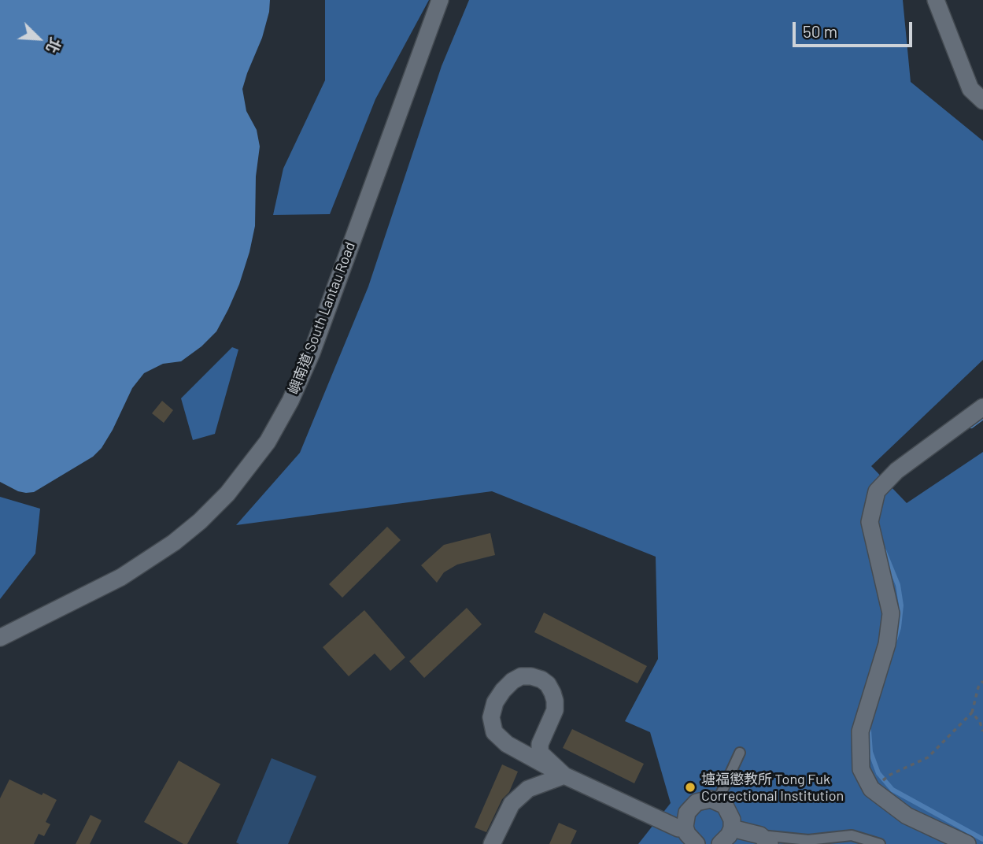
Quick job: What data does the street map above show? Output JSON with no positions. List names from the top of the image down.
{
  "streets": {
    "street": ["嶼南道 South Lantau Road"]
  },
  "places": ["塘福懲教所 Tong Fuk Correctional Institution"],
  "scale_bar": "50 m",
  "north": "bottom right"
}
